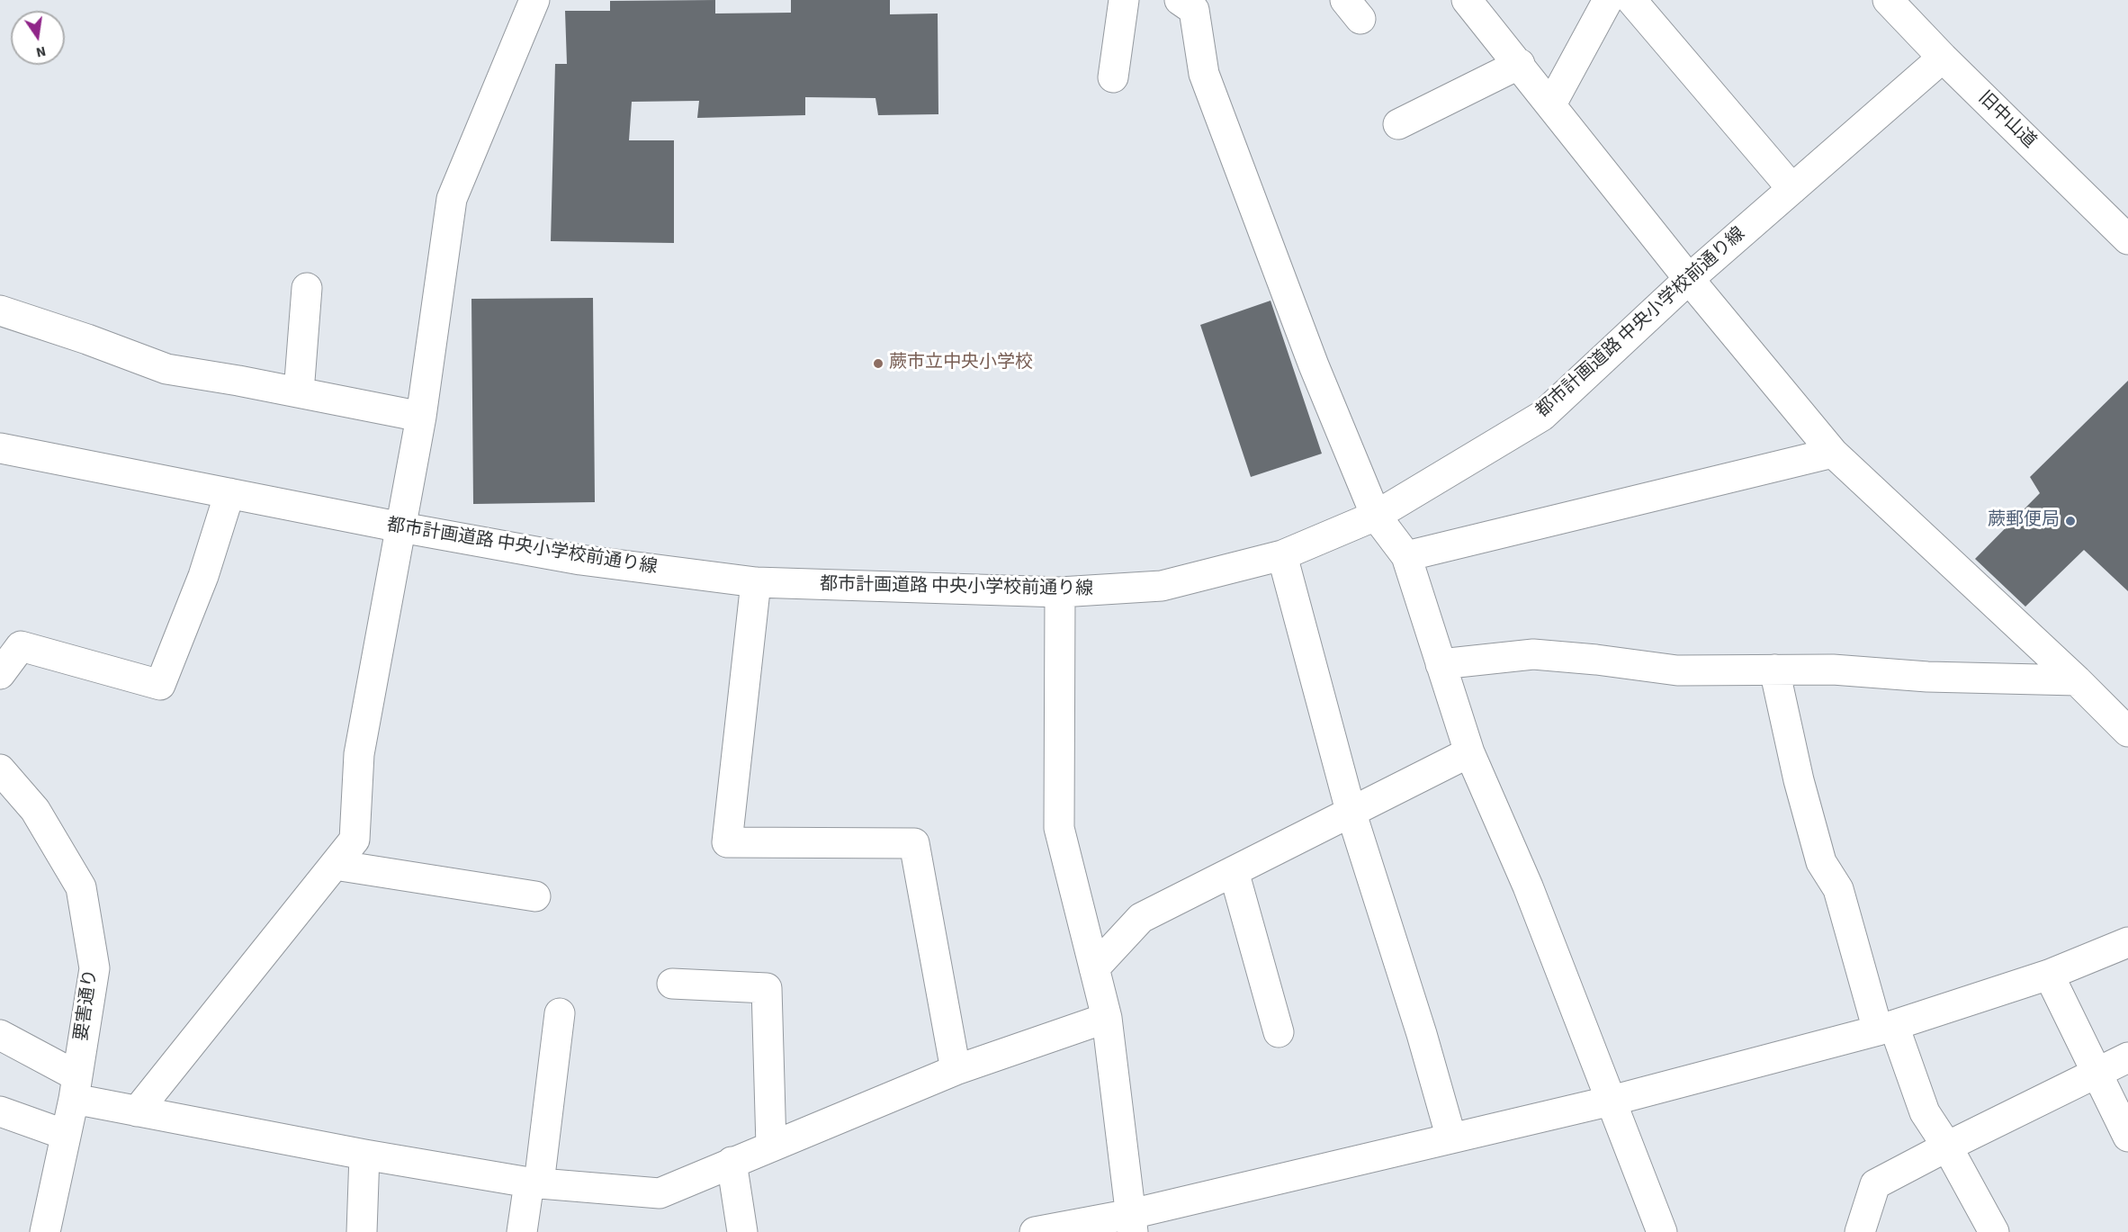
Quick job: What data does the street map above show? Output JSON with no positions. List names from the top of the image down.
{
  "streets": {
    "street": ["旧中山道", "都市計画道路 中央小学校前通り線", "要害通り"]
  },
  "crossings": [
    ["旧中山道", "都市計画道路 中央小学校前通り線"]
  ],
  "places": ["蕨市立中央小学校", "蕨郵便局"],
  "north": "bottom"
}
